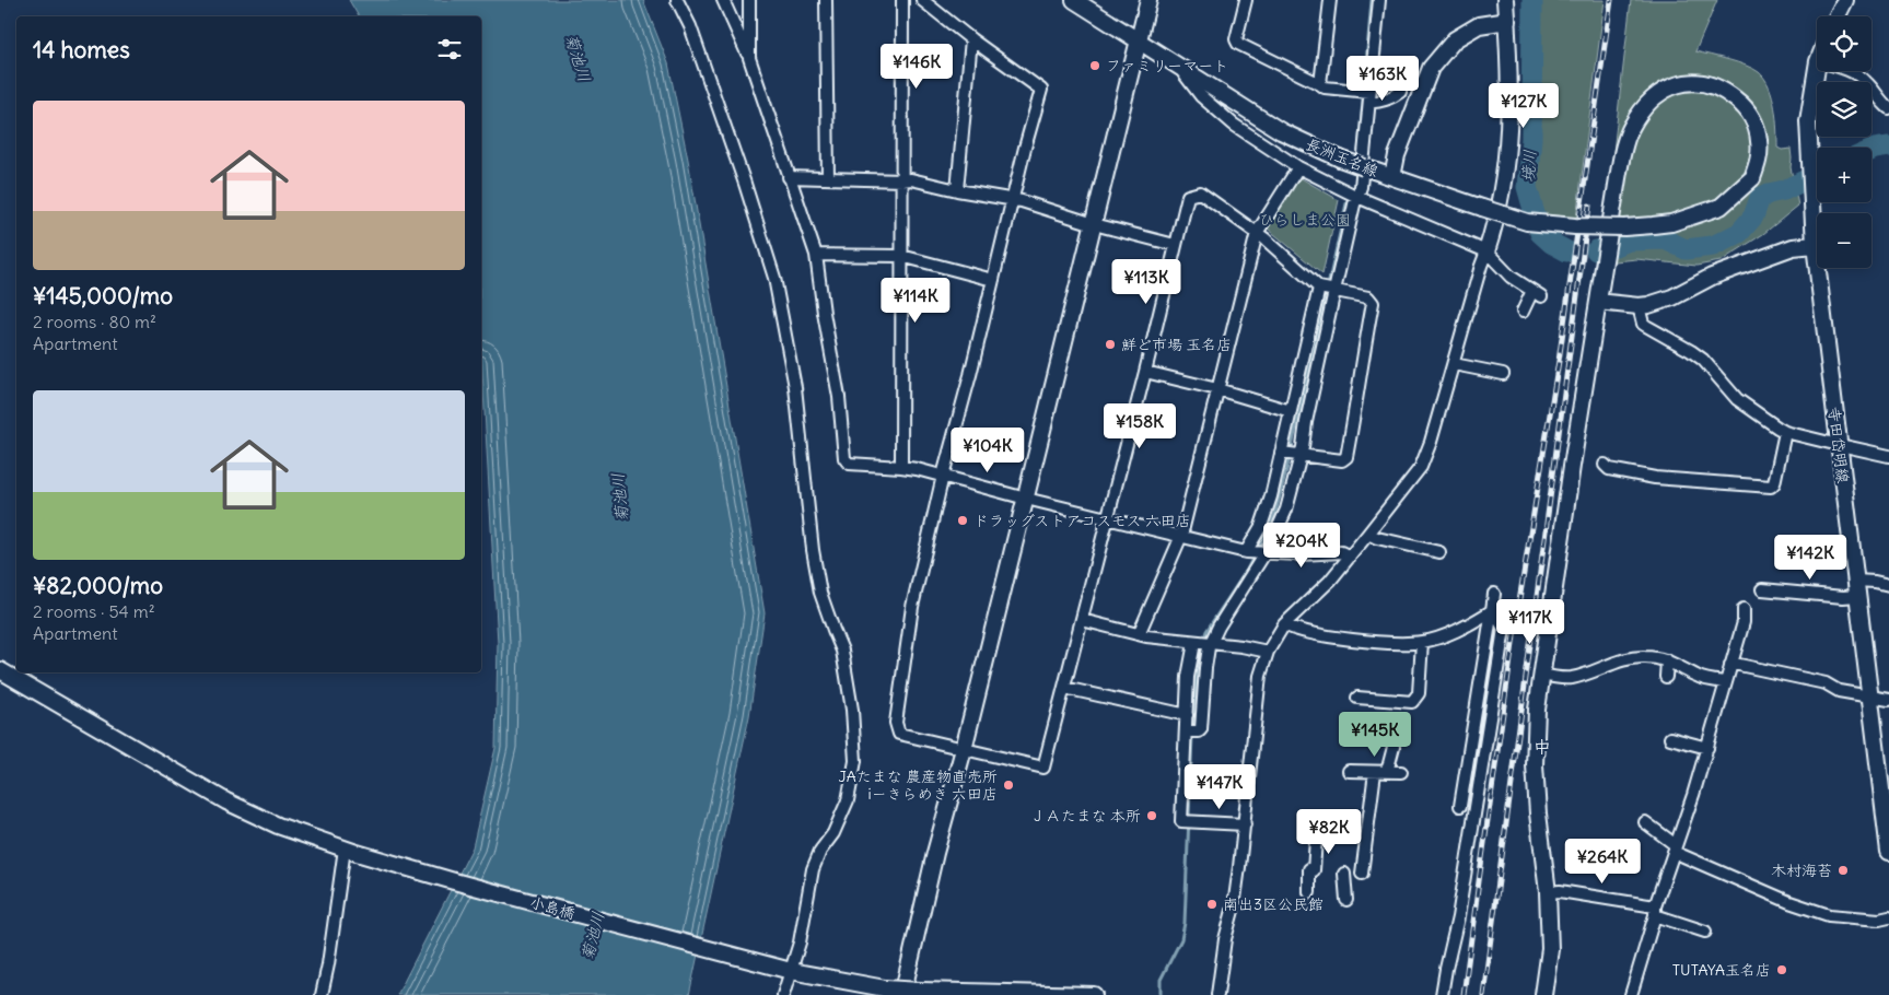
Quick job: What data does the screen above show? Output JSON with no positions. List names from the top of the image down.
{
  "streets": {
    "street": ["長洲玉名線", "寺田岱明線", "小島橋"]
  },
  "districts": ["中"],
  "water": ["菊池川", "境川"],
  "parks": ["ひらしま公園"],
  "places": [
    "ファミリーマート",
    "鮮ど市場 玉名店",
    "ドラッグストアコスモス 六田店",
    "JAたまな 農産物直売所 i－きらめき 六田店",
    "ＪＡたまな 本所",
    "木村海苔",
    "南出3区公民館",
    "TUTAYA玉名店"
  ],
  "page": {
    "map_buttons": ["+", "−"],
    "heading": "14 homes",
    "price": [
      "¥146K",
      "¥163K",
      "¥127K",
      "¥113K",
      "¥114K",
      "¥158K",
      "¥104K",
      "¥204K",
      "¥142K",
      "¥117K",
      "¥145K",
      "¥147K",
      "¥82K",
      "¥264K"
    ],
    "list": [
      {
        "name": "¥145,000/mo",
        "note": "2 rooms · 80 m² · Apartment"
      },
      {
        "name": "¥82,000/mo",
        "note": "2 rooms · 54 m² · Apartment"
      }
    ]
  }
}
